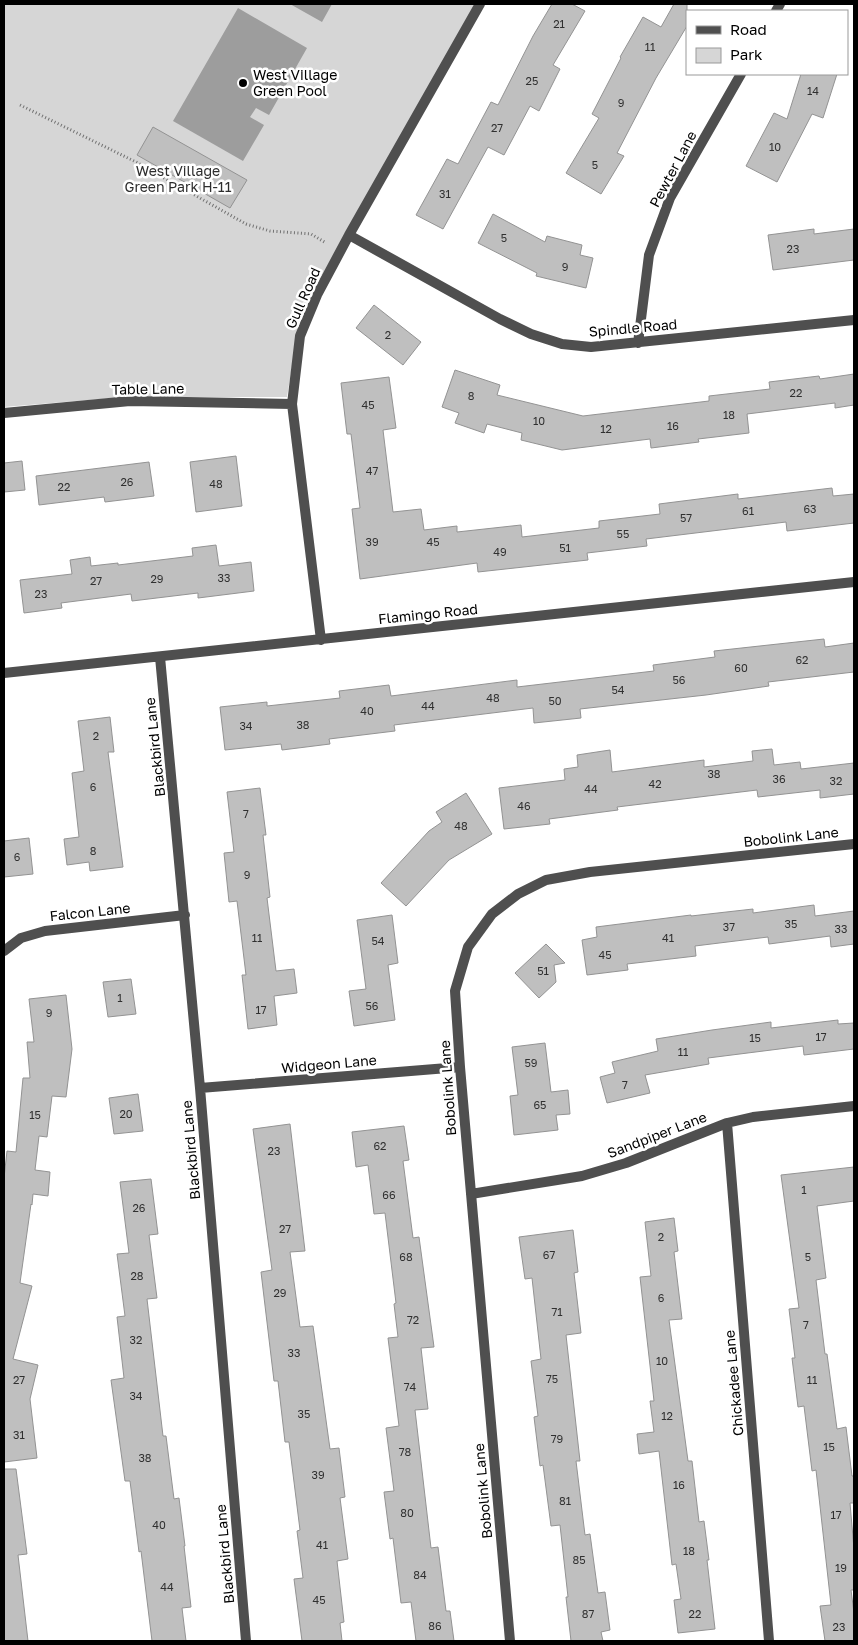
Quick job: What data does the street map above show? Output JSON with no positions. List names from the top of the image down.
{
  "streets": {
    "street": [
      "Pewter Lane",
      "Gull Road",
      "Spindle Road",
      "Table Lane",
      "Flamingo Road",
      "Blackbird Lane",
      "Bobolink Lane",
      "Falcon Lane",
      "Widgeon Lane",
      "Sandpiper Lane",
      "Chickadee Lane"
    ]
  },
  "crossings": [
    ["Pewter Lane", "Spindle Road"],
    ["Gull Road", "Spindle Road"],
    ["Gull Road", "Table Lane"],
    ["Gull Road", "Flamingo Road"],
    ["Flamingo Road", "Blackbird Lane"],
    ["Blackbird Lane", "Falcon Lane"],
    ["Blackbird Lane", "Widgeon Lane"],
    ["Bobolink Lane", "Widgeon Lane"],
    ["Bobolink Lane", "Sandpiper Lane"],
    ["Sandpiper Lane", "Chickadee Lane"]
  ],
  "parks": ["West Village Green Park H-11"],
  "places": ["West Village Green Pool"],
  "house_numbers": [
    "21",
    "11",
    "25",
    "14",
    "9",
    "27",
    "10",
    "5",
    "31",
    "5",
    "23",
    "9",
    "2",
    "22",
    "8",
    "45",
    "18",
    "10",
    "16",
    "12",
    "47",
    "26",
    "48",
    "22",
    "63",
    "61",
    "57",
    "55",
    "39",
    "45",
    "51",
    "49",
    "33",
    "29",
    "27",
    "23",
    "62",
    "60",
    "56",
    "54",
    "48",
    "50",
    "44",
    "40",
    "38",
    "34",
    "2",
    "38",
    "36",
    "32",
    "42",
    "6",
    "44",
    "46",
    "7",
    "48",
    "8",
    "6",
    "9",
    "35",
    "37",
    "33",
    "11",
    "41",
    "54",
    "45",
    "51",
    "1",
    "56",
    "17",
    "9",
    "17",
    "15",
    "11",
    "59",
    "7",
    "65",
    "20",
    "15",
    "62",
    "23",
    "1",
    "66",
    "26",
    "27",
    "2",
    "67",
    "68",
    "5",
    "28",
    "29",
    "6",
    "71",
    "72",
    "7",
    "32",
    "33",
    "10",
    "75",
    "27",
    "11",
    "74",
    "34",
    "35",
    "12",
    "31",
    "79",
    "15",
    "78",
    "38",
    "39",
    "16",
    "81",
    "80",
    "17",
    "40",
    "41",
    "18",
    "85",
    "19",
    "84",
    "44",
    "45",
    "87",
    "22",
    "86",
    "23"
  ],
  "legend": ["Road", "Park"]
}
